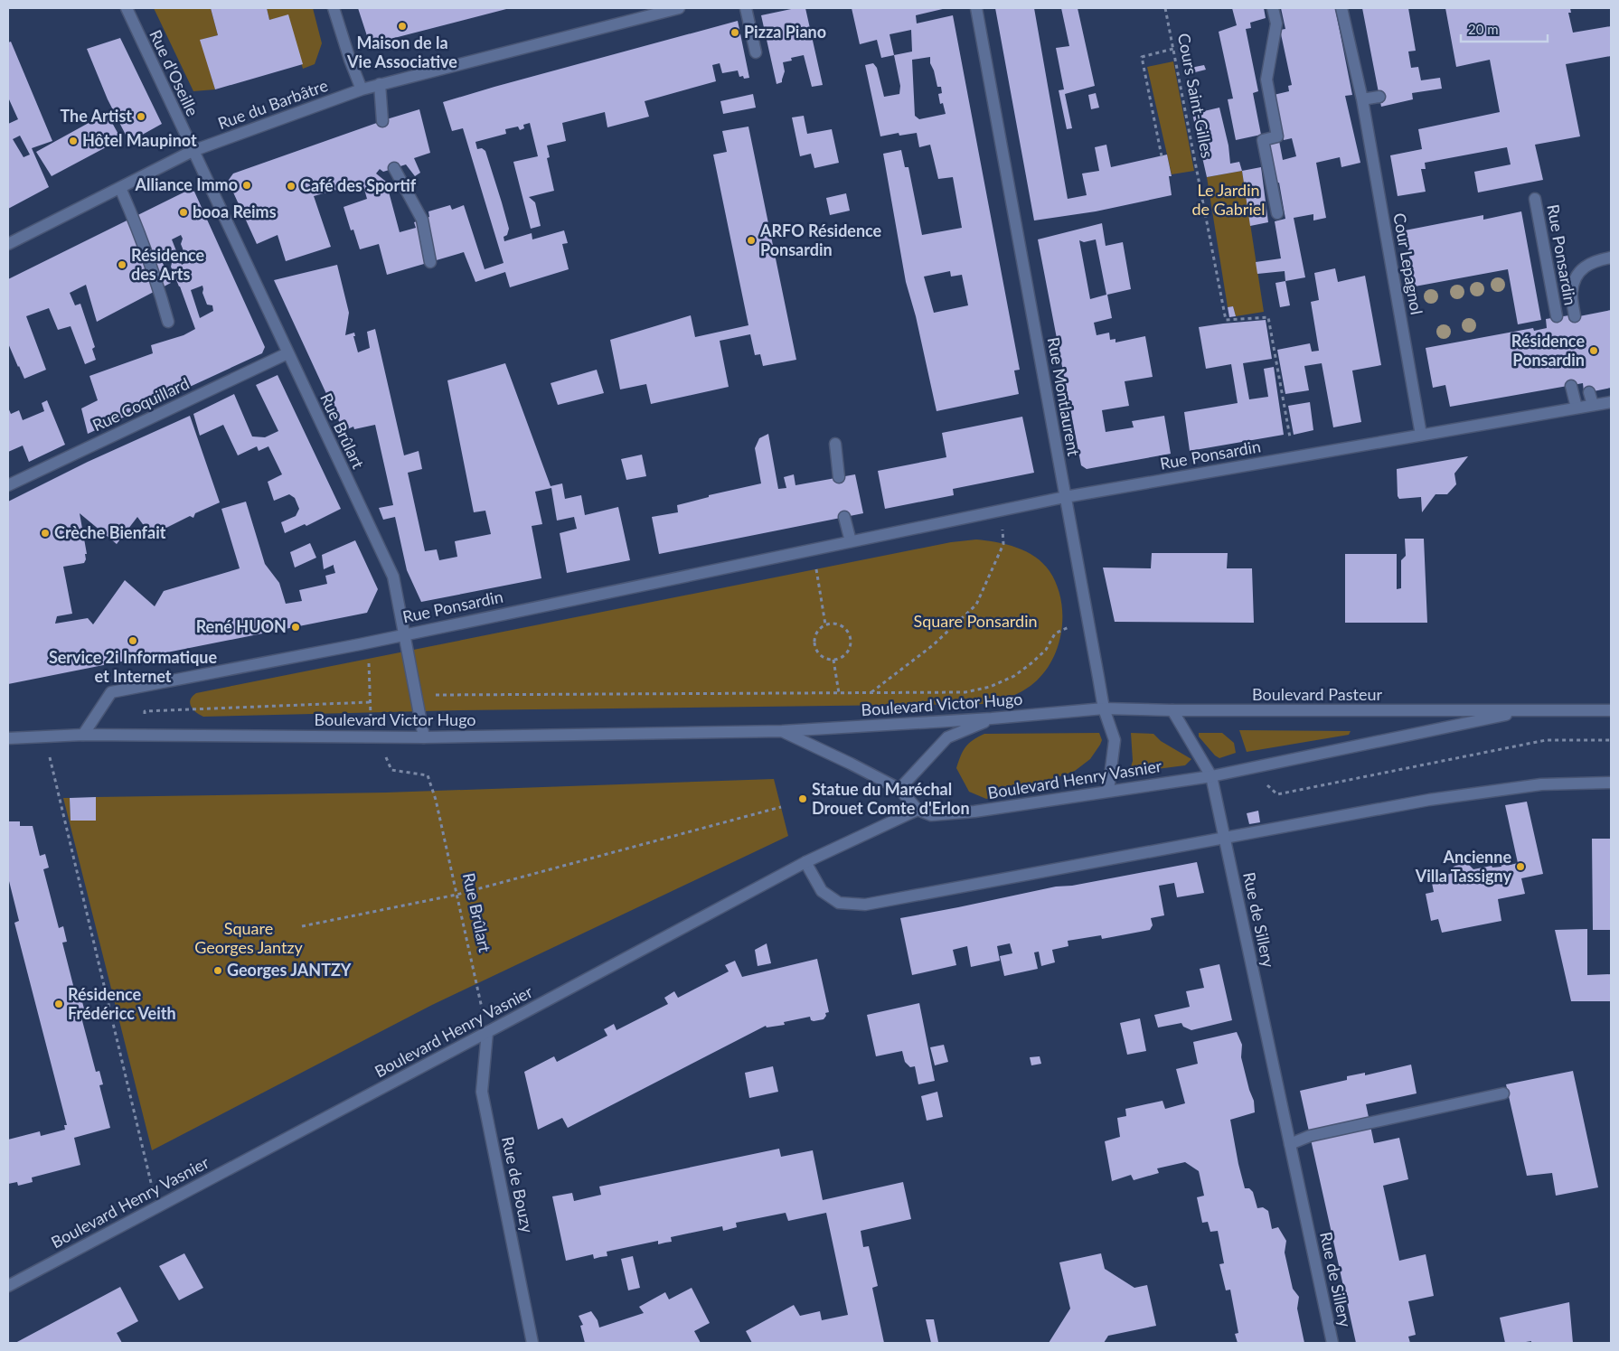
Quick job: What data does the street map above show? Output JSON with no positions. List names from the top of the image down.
{
  "streets": {
    "street": [
      "Rue d'Oseille",
      "Rue du Barbâtre",
      "Rue Ponsardin",
      "Cour Lepagnol",
      "Rue Montlaurent",
      "Rue Coquillard",
      "Rue Brûlart",
      "Boulevard Pasteur",
      "Boulevard Victor Hugo",
      "Boulevard Henry Vasnier",
      "Rue de Sillery",
      "Rue de Bouzy"
    ],
    "path": ["Cours Saint-Gilles"]
  },
  "crossings": [
    ["Rue d'Oseille", "Rue du Barbâtre"],
    ["Rue d'Oseille", "Rue Brûlart"],
    ["Rue du Barbâtre", "Rue Brûlart"],
    ["Rue Ponsardin", "Cour Lepagnol"],
    ["Rue Ponsardin", "Rue Montlaurent"],
    ["Rue Ponsardin", "Rue Brûlart"],
    ["Rue Ponsardin", "Boulevard Victor Hugo"],
    ["Rue Montlaurent", "Boulevard Pasteur"],
    ["Rue Montlaurent", "Boulevard Victor Hugo"],
    ["Rue Montlaurent", "Boulevard Henry Vasnier"],
    ["Rue Coquillard", "Rue Brûlart"],
    ["Rue Brûlart", "Boulevard Victor Hugo"],
    ["Rue Brûlart", "Boulevard Henry Vasnier"],
    ["Rue Brûlart", "Rue de Bouzy"],
    ["Boulevard Pasteur", "Boulevard Victor Hugo"],
    ["Boulevard Pasteur", "Boulevard Henry Vasnier"],
    ["Boulevard Pasteur", "Rue de Sillery"],
    ["Boulevard Henry Vasnier", "Rue de Sillery"],
    ["Boulevard Henry Vasnier", "Rue de Bouzy"]
  ],
  "parks": ["Le Jardin de Gabriel", "Square Ponsardin", "Square Georges Jantzy"],
  "places": [
    "Maison de la Vie Associative",
    "Pizza Piano",
    "The Artist",
    "Hôtel Maupinot",
    "Alliance Immo",
    "Café des Sportif",
    "booa Reims",
    "ARFO Résidence Ponsardin",
    "Résidence des Arts",
    "Résidence Ponsardin",
    "Crèche Bienfait",
    "René HUON",
    "Service 2i Informatique et Internet",
    "Statue du Maréchal Drouet Comte d'Erlon",
    "Ancienne Villa Tassigny",
    "Georges JANTZY",
    "Résidence Frédéricc Veith"
  ],
  "scale_bar": "20 m"
}
